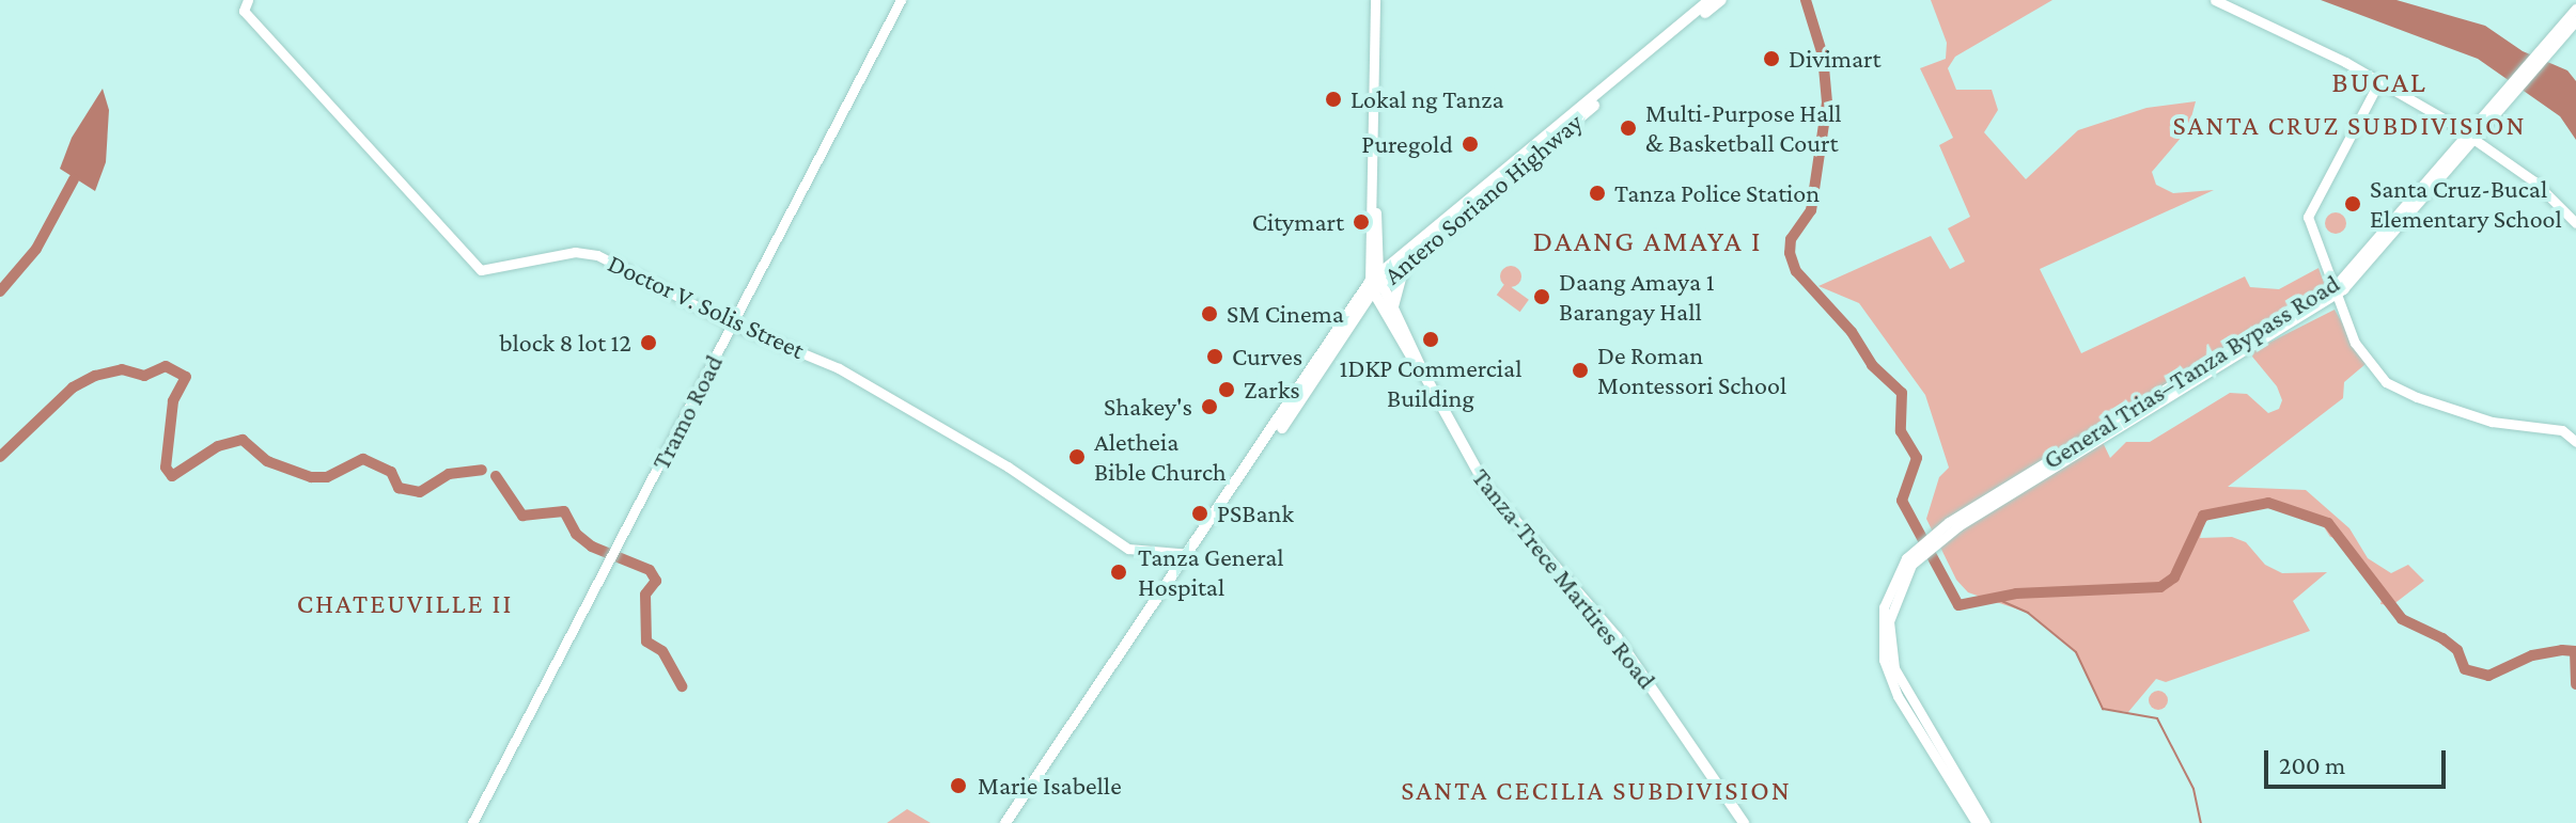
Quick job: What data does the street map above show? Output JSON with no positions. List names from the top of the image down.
{
  "streets": {
    "main road": ["Antero Soriano Highway", "Tanza-Trece Martires Road"],
    "street": ["Doctor V. Solis Street", "General Trias–Tanza Bypass Road", "Tramo Road"]
  },
  "crossings": [
    ["Antero Soriano Highway", "Doctor V. Solis Street"],
    ["Antero Soriano Highway", "Tanza-Trece Martires Road"],
    ["Doctor V. Solis Street", "Tramo Road"]
  ],
  "districts": [
    "BUCAL",
    "SANTA CRUZ SUBDIVISION",
    "DAANG AMAYA I",
    "CHATEUVILLE II",
    "SANTA CECILIA SUBDIVISION"
  ],
  "places": [
    "Divimart",
    "Lokal ng Tanza",
    "Multi-Purpose Hall & Basketball Court",
    "Puregold",
    "Tanza Police Station",
    "Santa Cruz-Bucal Elementary School",
    "Citymart",
    "Daang Amaya 1 Barangay Hall",
    "SM Cinema",
    "1DKP Commercial Building",
    "block 8 lot 12",
    "Curves",
    "De Roman Montessori School",
    "Zarks",
    "Shakey's",
    "Aletheia Bible Church",
    "PSBank",
    "Tanza General Hospital",
    "Marie Isabelle"
  ],
  "scale_bar": "200 m"
}
